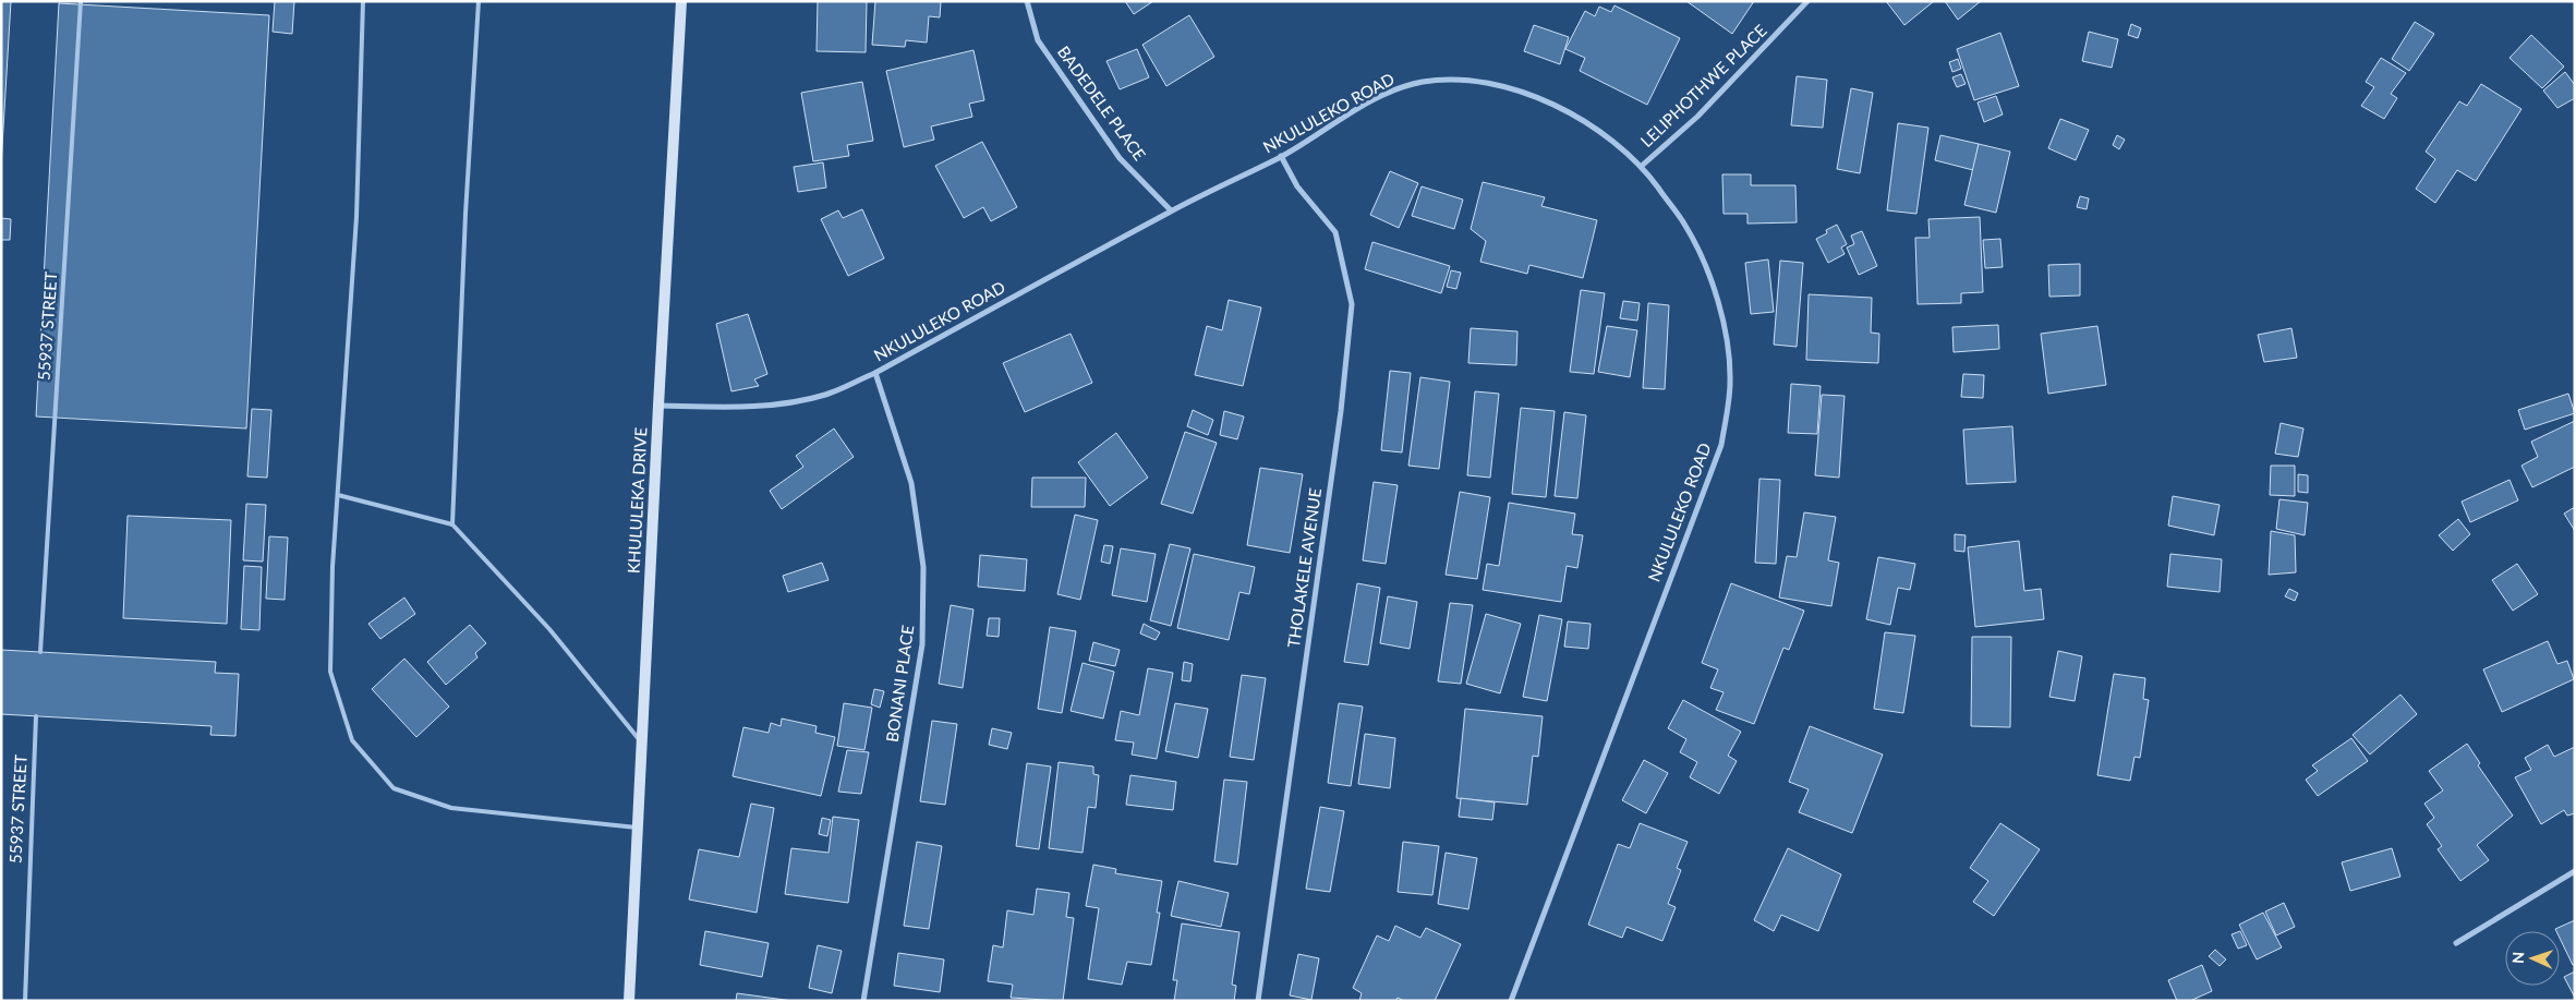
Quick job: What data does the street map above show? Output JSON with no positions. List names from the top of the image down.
{
  "streets": {
    "street": [
      "LELIPHOTHWE PLACE",
      "BADEDELE PLACE",
      "NKULULEKO ROAD",
      "KHULULEKA DRIVE",
      "THOLAKELE AVENUE",
      "BONANI PLACE"
    ],
    "lane": ["55937 STREET"]
  },
  "crossings": [
    ["LELIPHOTHWE PLACE", "NKULULEKO ROAD"],
    ["BADEDELE PLACE", "NKULULEKO ROAD"],
    ["NKULULEKO ROAD", "KHULULEKA DRIVE"],
    ["NKULULEKO ROAD", "THOLAKELE AVENUE"],
    ["NKULULEKO ROAD", "BONANI PLACE"]
  ],
  "north": "left"
}
